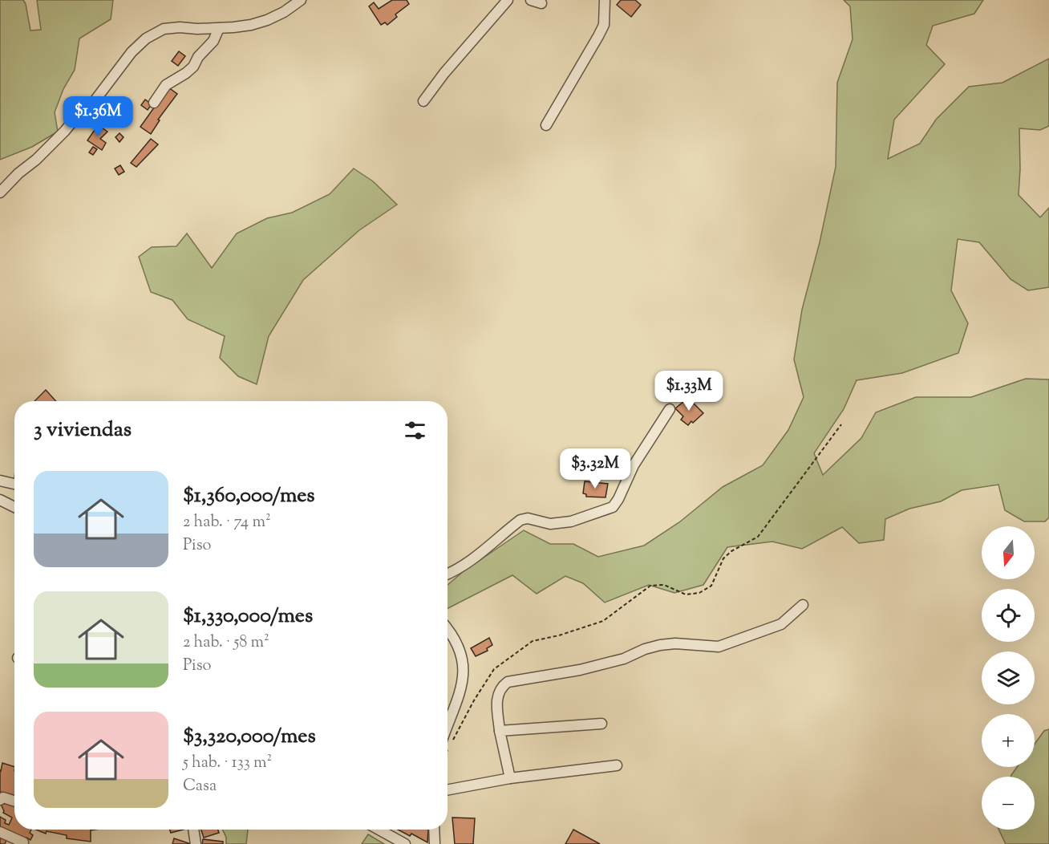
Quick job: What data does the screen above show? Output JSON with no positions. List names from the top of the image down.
{
  "north": "bottom",
  "page": {
    "price": ["$1.36M", "$1.33M", "$3.32M"],
    "heading": "3 viviendas",
    "list": [
      {
        "name": "$1,360,000/mes",
        "note": "2 hab. · 74 m² · Piso"
      },
      {
        "name": "$1,330,000/mes",
        "note": "2 hab. · 58 m² · Piso"
      },
      {
        "name": "$3,320,000/mes",
        "note": "5 hab. · 133 m² · Casa"
      }
    ],
    "map_buttons": ["+", "−"]
  }
}
